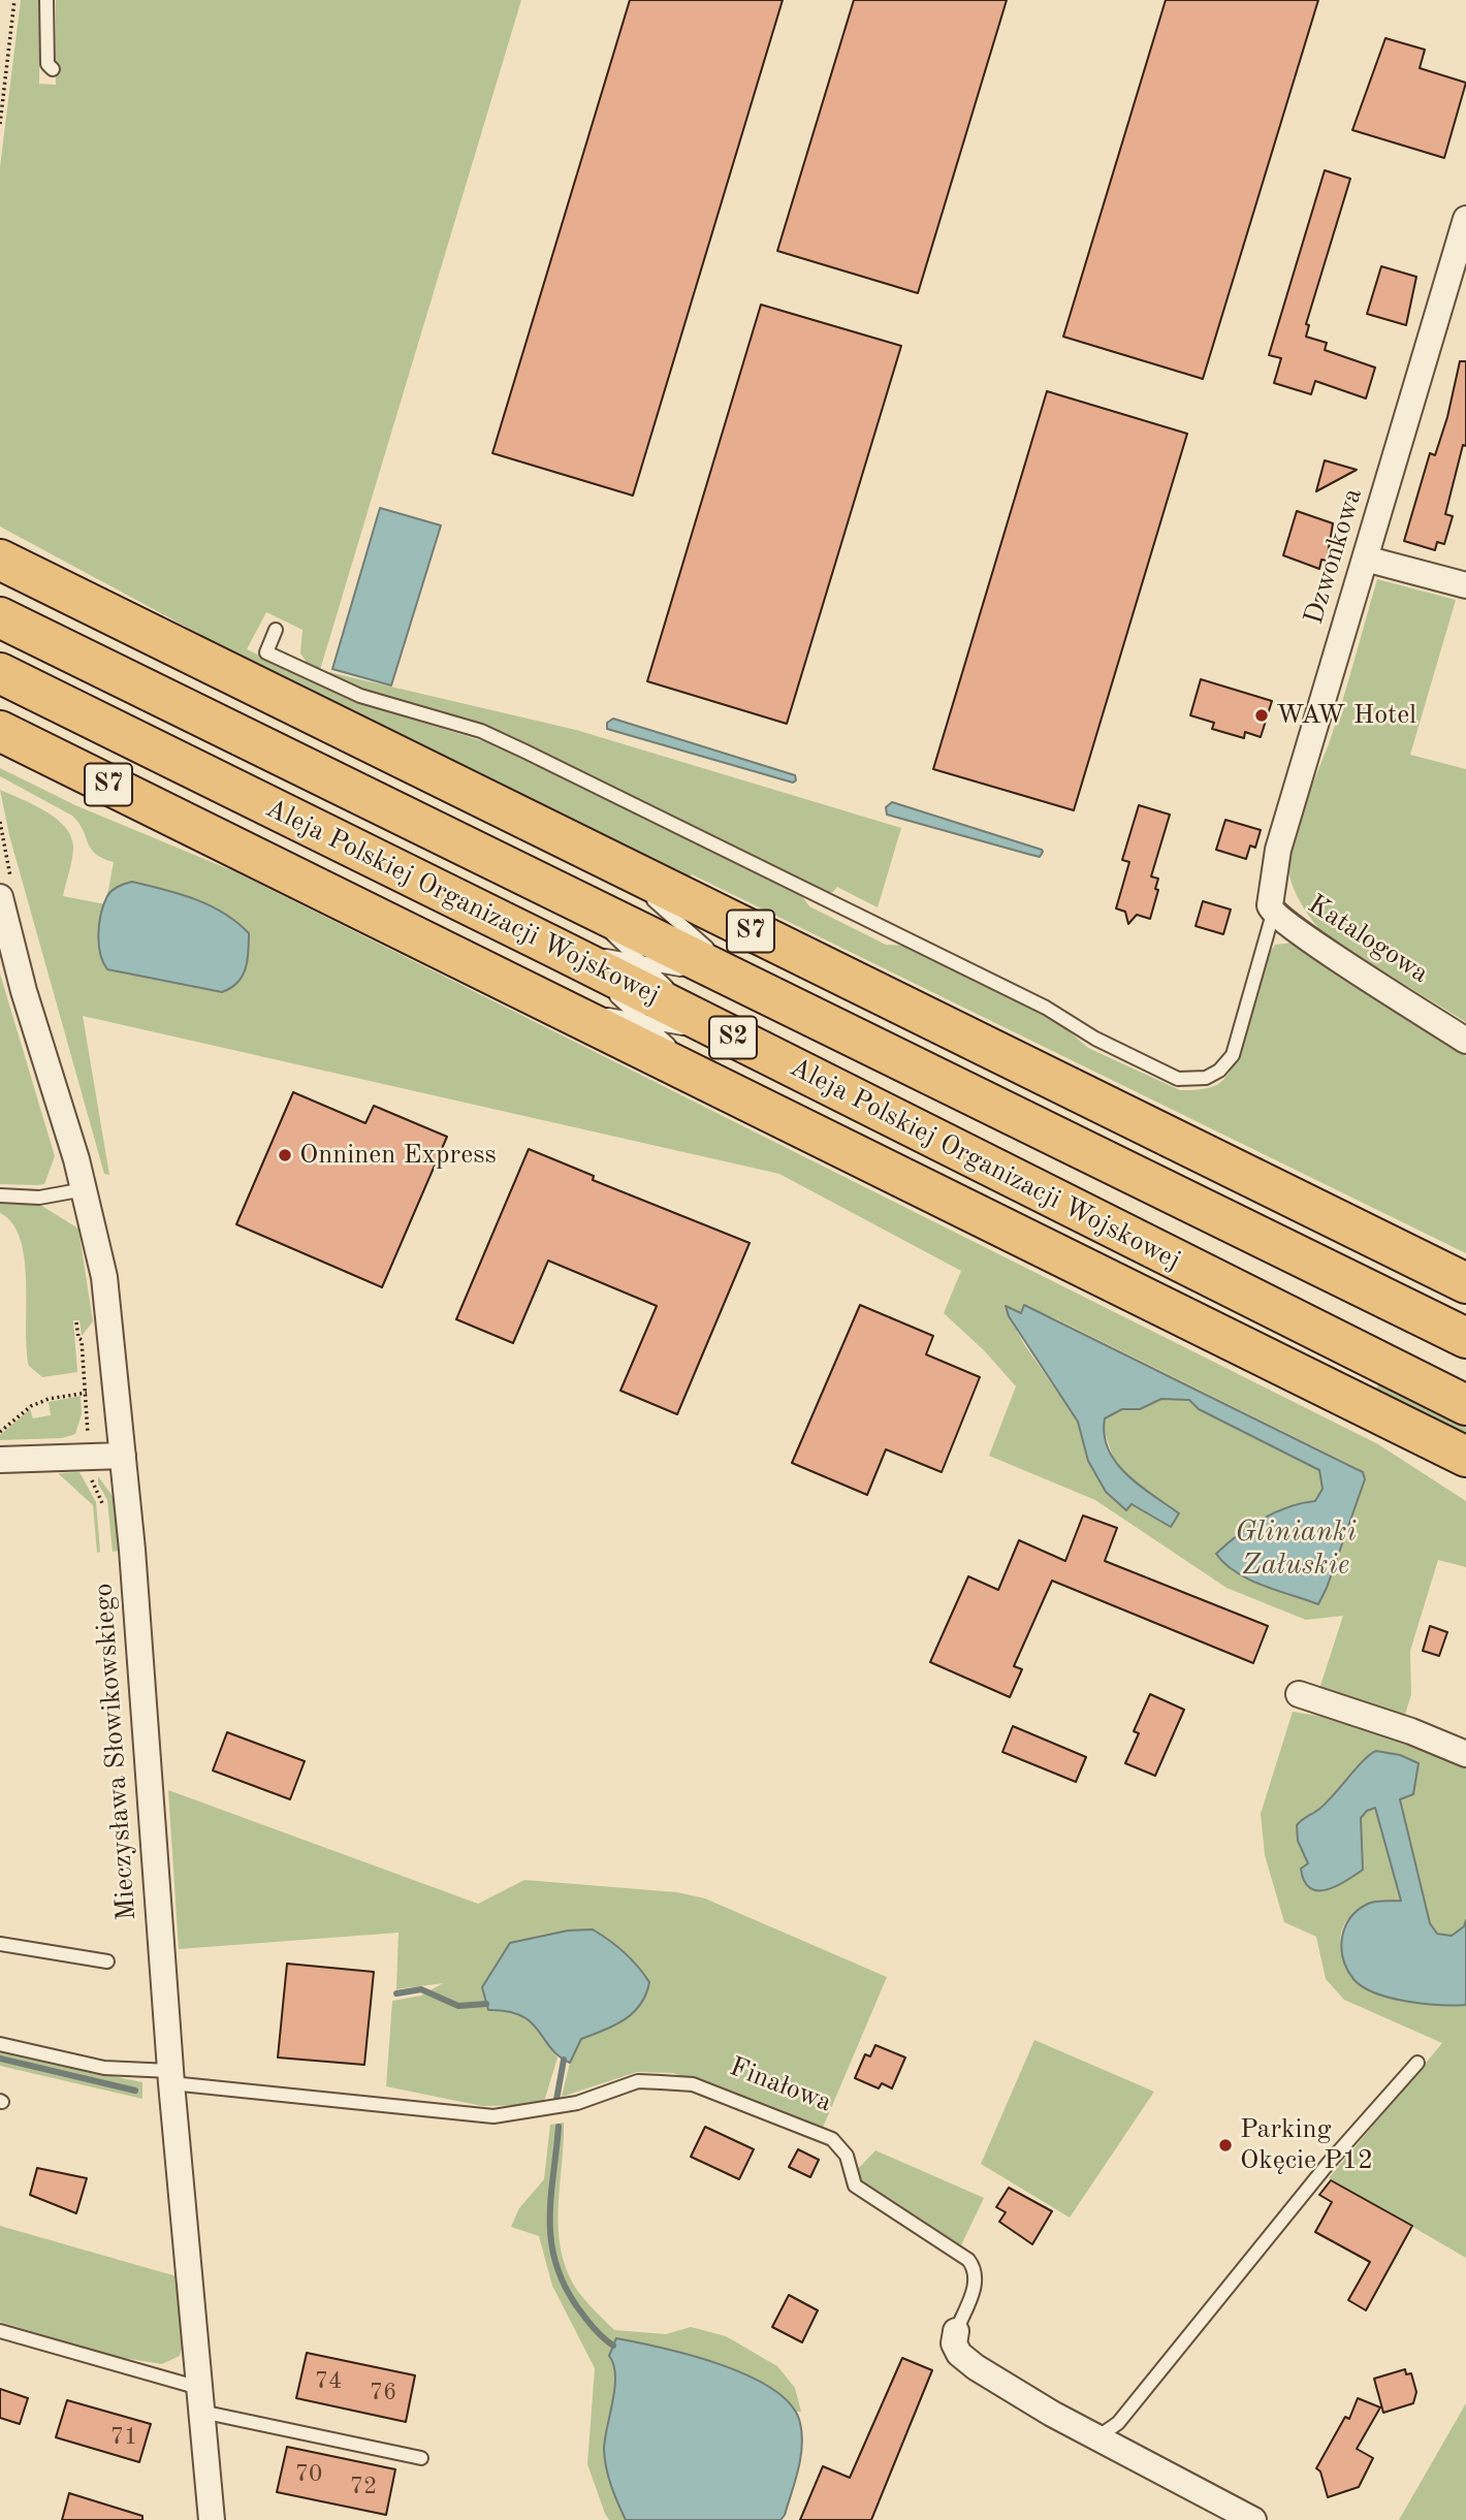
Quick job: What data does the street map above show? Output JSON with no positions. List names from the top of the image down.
{
  "streets": {
    "highway": ["S7", "Aleja Polskiej Organizacji Wojskowej", "S2"],
    "street": [
      "Dzwonkowa",
      "Katalogowa",
      "Mieczysława Słowikowskiego",
      "Finałowa"
    ]
  },
  "crossings": [
    ["Dzwonkowa", "Katalogowa"],
    ["Mieczysława Słowikowskiego", "Finałowa"]
  ],
  "water": ["Glinianki Załuskie"],
  "places": ["WAW Hotel", "Onninen Express", "Parking Okęcie P12"],
  "house_numbers": [
    "74",
    "76",
    "71",
    "70",
    "72"
  ]
}
